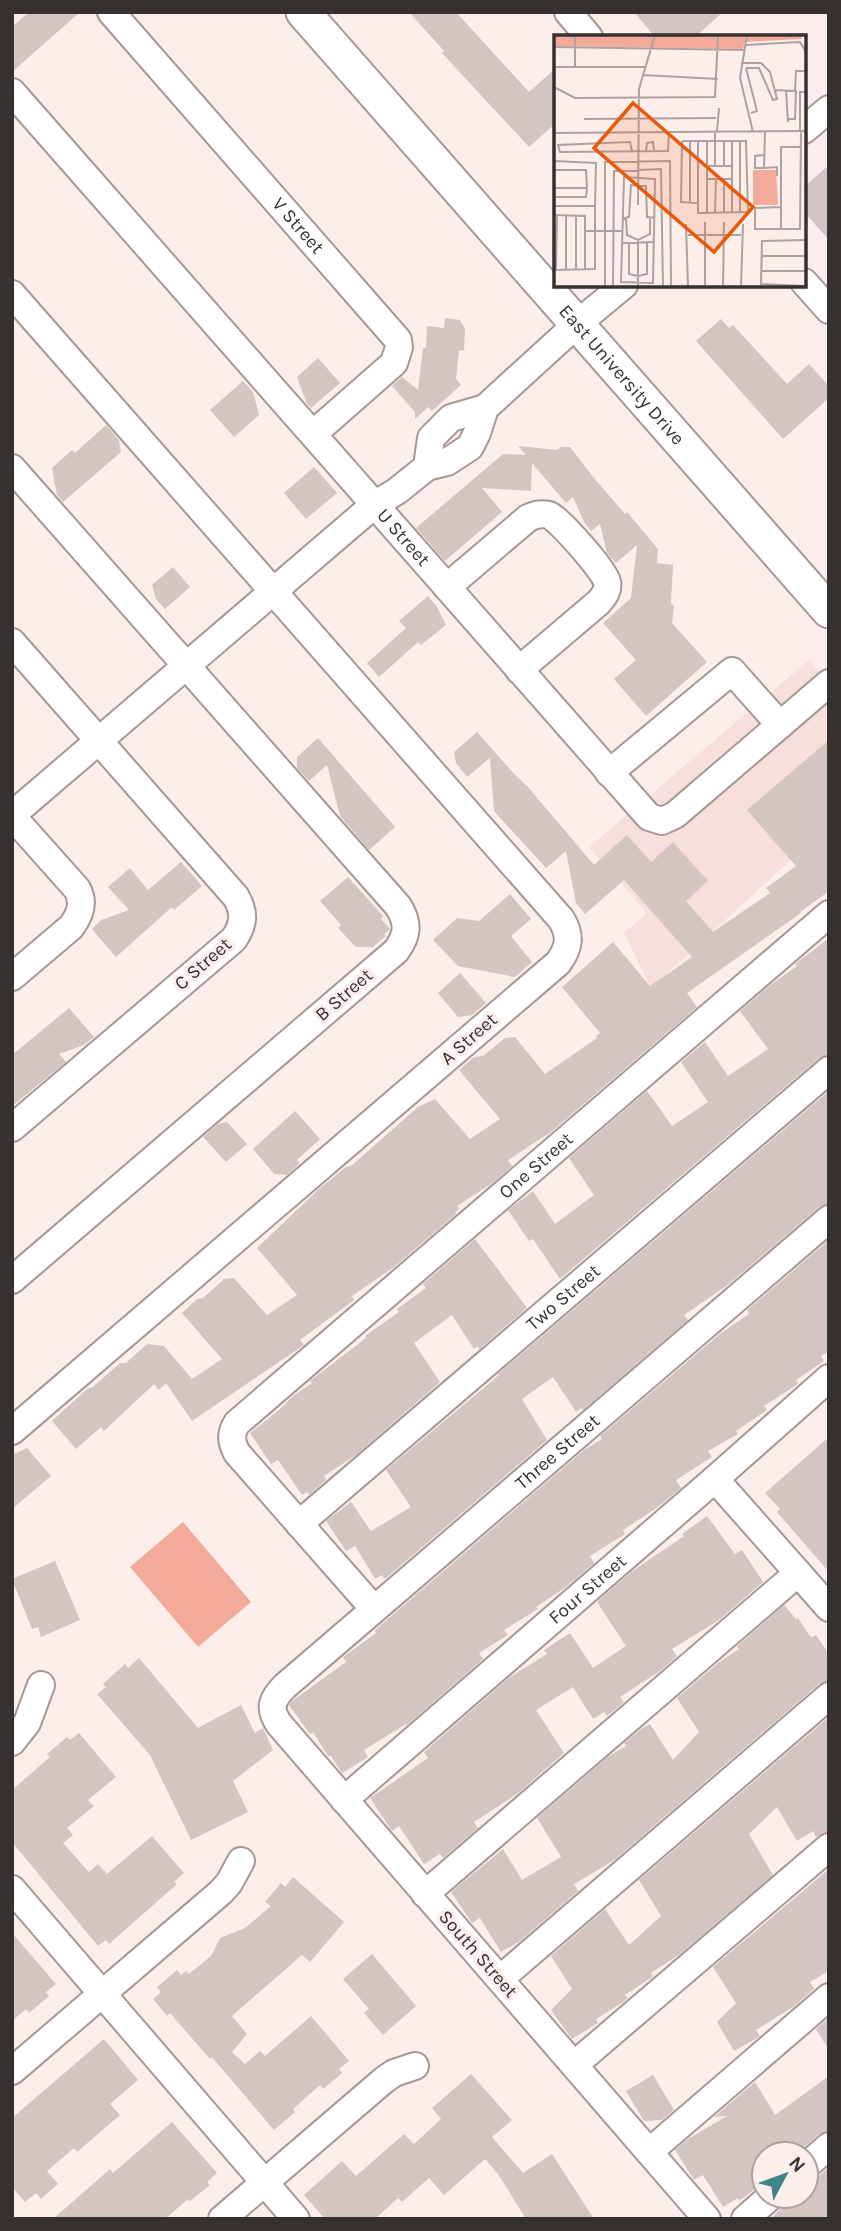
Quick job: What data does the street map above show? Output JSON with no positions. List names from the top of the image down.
{
  "streets": {
    "main road": ["East University Drive"],
    "street": [
      "V Street",
      "U Street",
      "C Street",
      "B Street",
      "A Street",
      "One Street",
      "Two Street",
      "Three Street",
      "Four Street",
      "South Street"
    ]
  },
  "crossings": [
    ["V Street", "U Street"],
    ["One Street", "Two Street"],
    ["Three Street", "South Street"],
    ["Four Street", "South Street"]
  ],
  "north": "top right"
}
